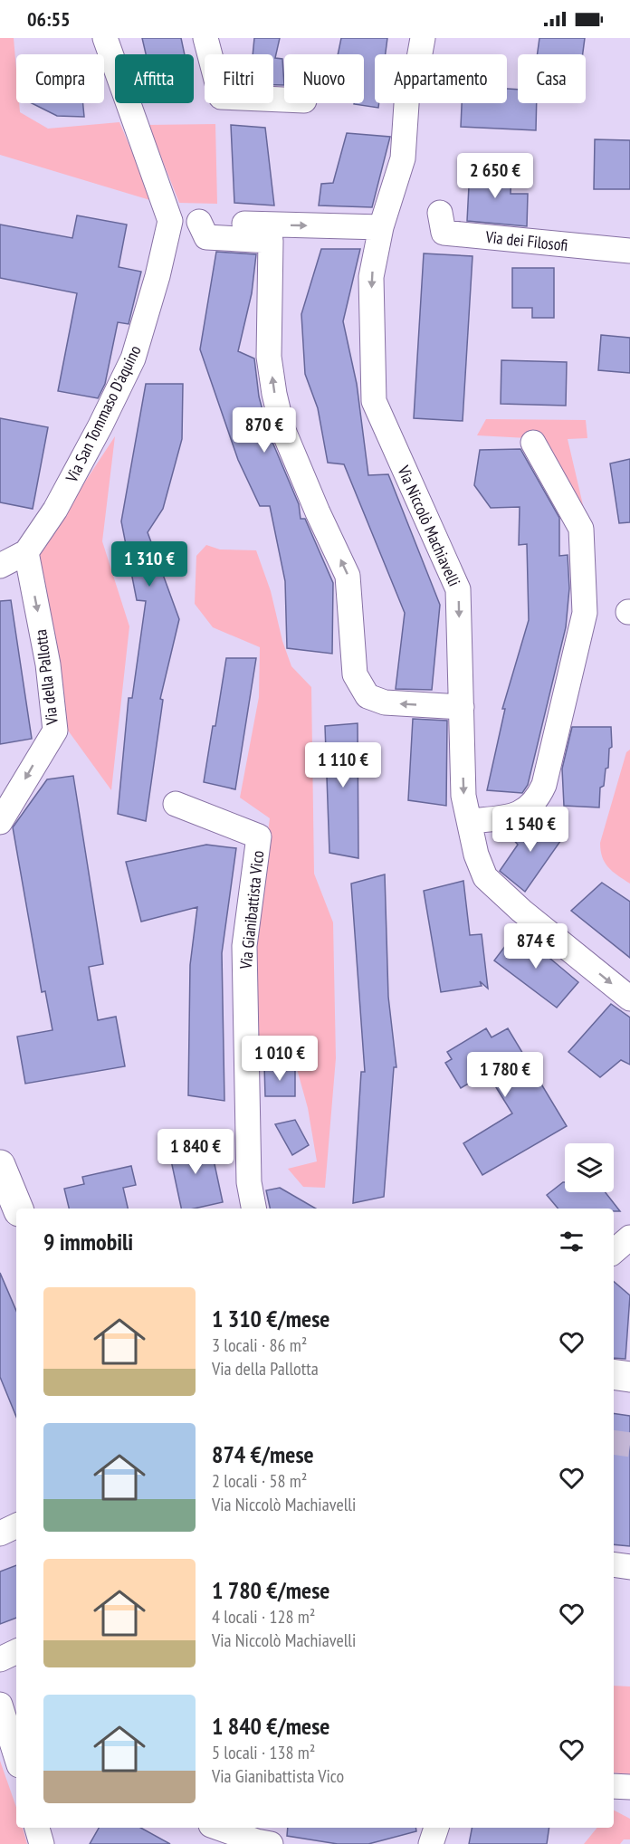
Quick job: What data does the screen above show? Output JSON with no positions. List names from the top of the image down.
{
  "streets": {
    "street": [
      "Via dei Filosofi",
      "Via San Tommaso D'aquino",
      "Via Niccolò Machiavelli",
      "Via della Pallotta",
      "Via Gianibattista Vico"
    ]
  },
  "crossings": [
    ["Via San Tommaso D'aquino", "Via della Pallotta"]
  ],
  "one_way": ["Via Niccolò Machiavelli", "Via della Pallotta"],
  "page": {
    "status": "06:55",
    "chip": [
      "Compra",
      "Affitta",
      "Filtri",
      "Nuovo",
      "Appartamento",
      "Casa"
    ],
    "price": [
      "2 650 €",
      "870 €",
      "1 310 €",
      "1 110 €",
      "1 540 €",
      "874 €",
      "1 010 €",
      "1 780 €",
      "1 840 €"
    ],
    "heading": "9 immobili",
    "list": [
      {
        "name": "1 310 €/mese",
        "note": "3 locali · 86 m² · Via della Pallotta"
      },
      {
        "name": "874 €/mese",
        "note": "2 locali · 58 m² · Via Niccolò Machiavelli"
      },
      {
        "name": "1 780 €/mese",
        "note": "4 locali · 128 m² · Via Niccolò Machiavelli"
      },
      {
        "name": "1 840 €/mese",
        "note": "5 locali · 138 m² · Via Gianibattista Vico"
      }
    ]
  }
}
